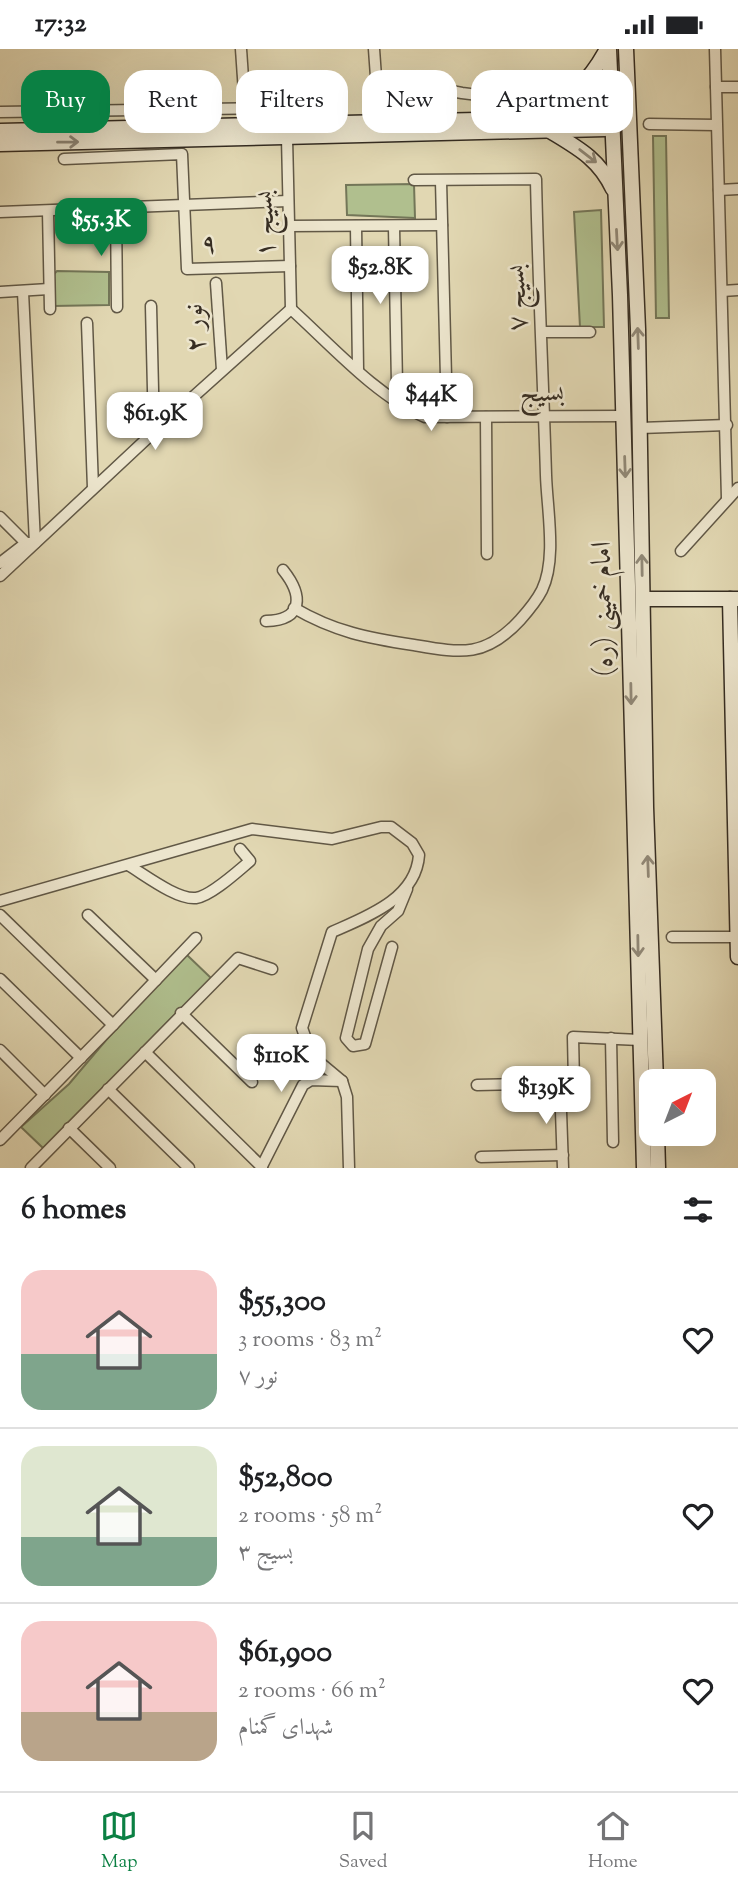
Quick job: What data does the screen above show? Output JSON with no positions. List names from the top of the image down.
{
  "streets": {
    "main road": ["امام خمینی (ره)"],
    "street": [
      "بسیج ۱",
      "۹",
      "بسیج ۷",
      "نور ۲",
      "بسیج"
    ]
  },
  "crossings": [
    ["بسیج ۱", "۹"],
    ["بسیج ۱", "بسیج"],
    ["بسیج ۷", "بسیج"],
    ["بسیج", "امام خمینی (ره)"]
  ],
  "north": "top right",
  "page": {
    "status": "17:32",
    "chip": [
      "Buy",
      "Rent",
      "Filters",
      "New",
      "Apartment"
    ],
    "price": [
      "$55.3K",
      "$52.8K",
      "$44K",
      "$61.9K",
      "$110K",
      "$139K"
    ],
    "heading": "6 homes",
    "list": [
      {
        "name": "$55,300",
        "note": "3 rooms · 83 m² · نور ۷"
      },
      {
        "name": "$52,800",
        "note": "2 rooms · 58 m² · بسیج ۳"
      },
      {
        "name": "$61,900",
        "note": "2 rooms · 66 m² · شهدای گمنام"
      }
    ],
    "tabs": ["Map", "Saved", "Home"]
  }
}
